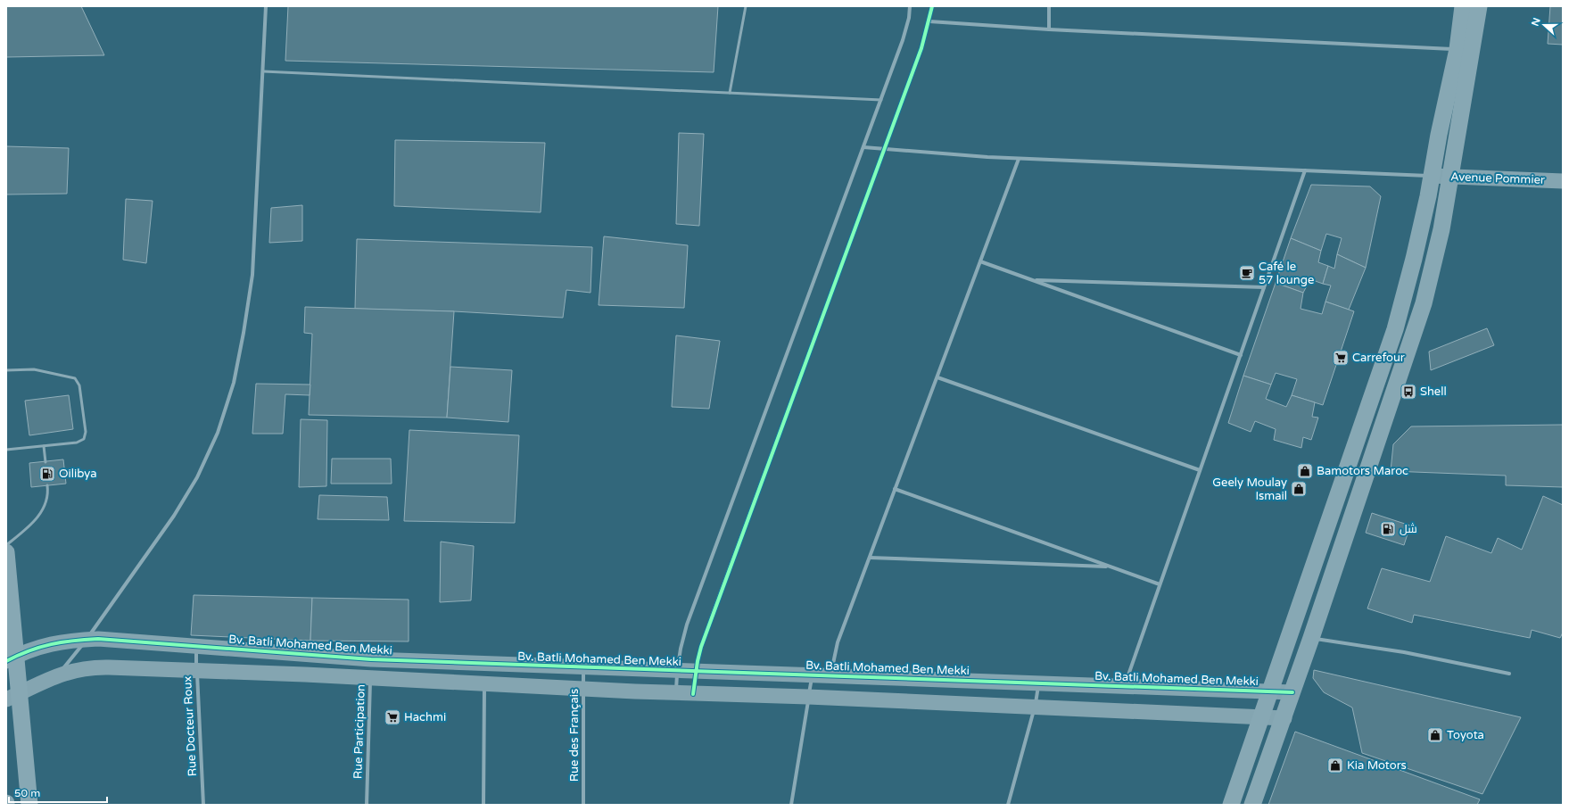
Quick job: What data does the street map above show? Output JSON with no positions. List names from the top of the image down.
{
  "streets": {
    "street": [
      "Avenue Pommier",
      "Bv. Batli Mohamed Ben Mekki",
      "Rue Docteur Roux",
      "Rue Participation",
      "Rue des Français"
    ]
  },
  "crossings": [
    ["Bv. Batli Mohamed Ben Mekki", "Rue Docteur Roux"],
    ["Bv. Batli Mohamed Ben Mekki", "Rue Participation"],
    ["Bv. Batli Mohamed Ben Mekki", "Rue des Français"]
  ],
  "places": {
    "cafe": ["Café le 57 lounge"],
    "supermarket": ["Carrefour", "Hachmi"],
    "bus stop": ["Shell"],
    "shop": [
      "Bamotors Maroc",
      "Geely Moulay Ismail",
      "Toyota",
      "Kia Motors"
    ],
    "fuel station": ["Oilibya", "شل"]
  },
  "scale_bar": "50 m",
  "north": "left"
}
